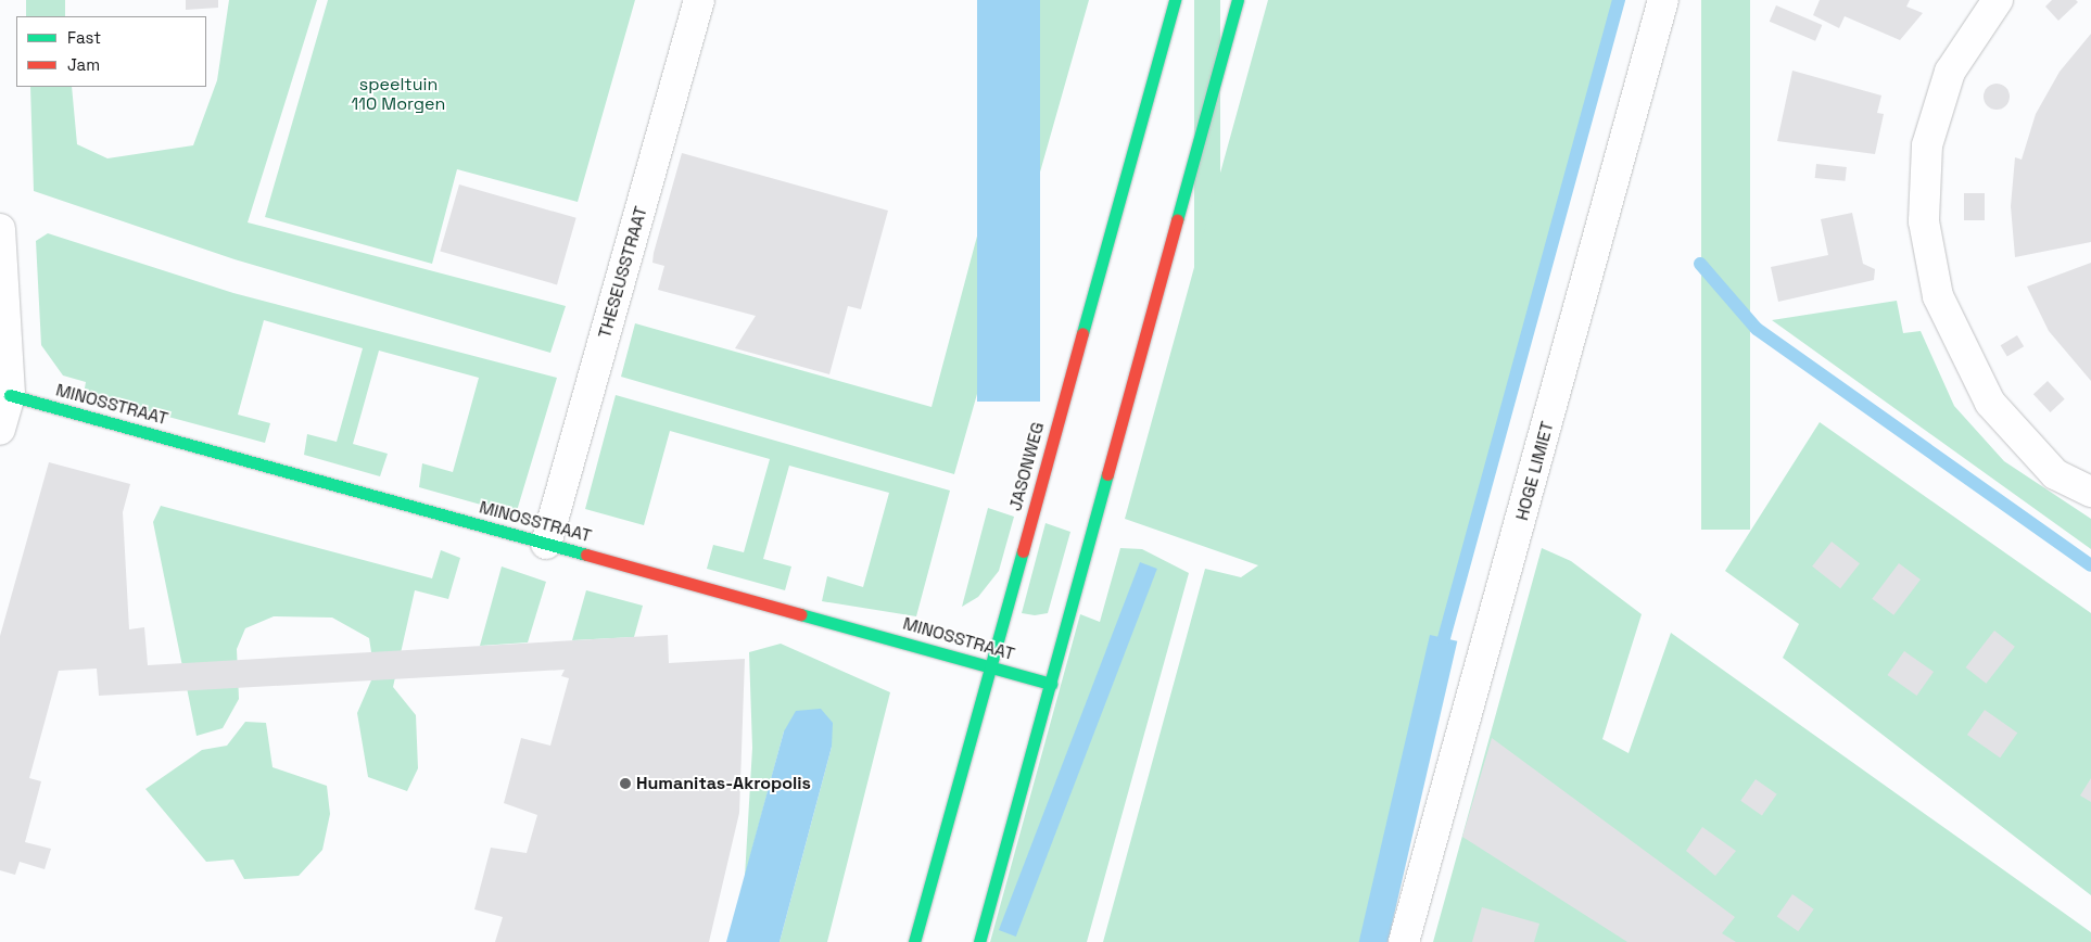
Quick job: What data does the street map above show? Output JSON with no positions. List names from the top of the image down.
{
  "streets": {
    "street": [
      "THESEUSSTRAAT",
      "MINOSSTRAAT",
      "JASONWEG",
      "HOGE LIMIET"
    ]
  },
  "crossings": [
    ["THESEUSSTRAAT", "MINOSSTRAAT"],
    ["MINOSSTRAAT", "JASONWEG"]
  ],
  "parks": ["speeltuin 110 Morgen"],
  "places": ["Humanitas-Akropolis"],
  "legend": ["Fast", "Jam"]
}
